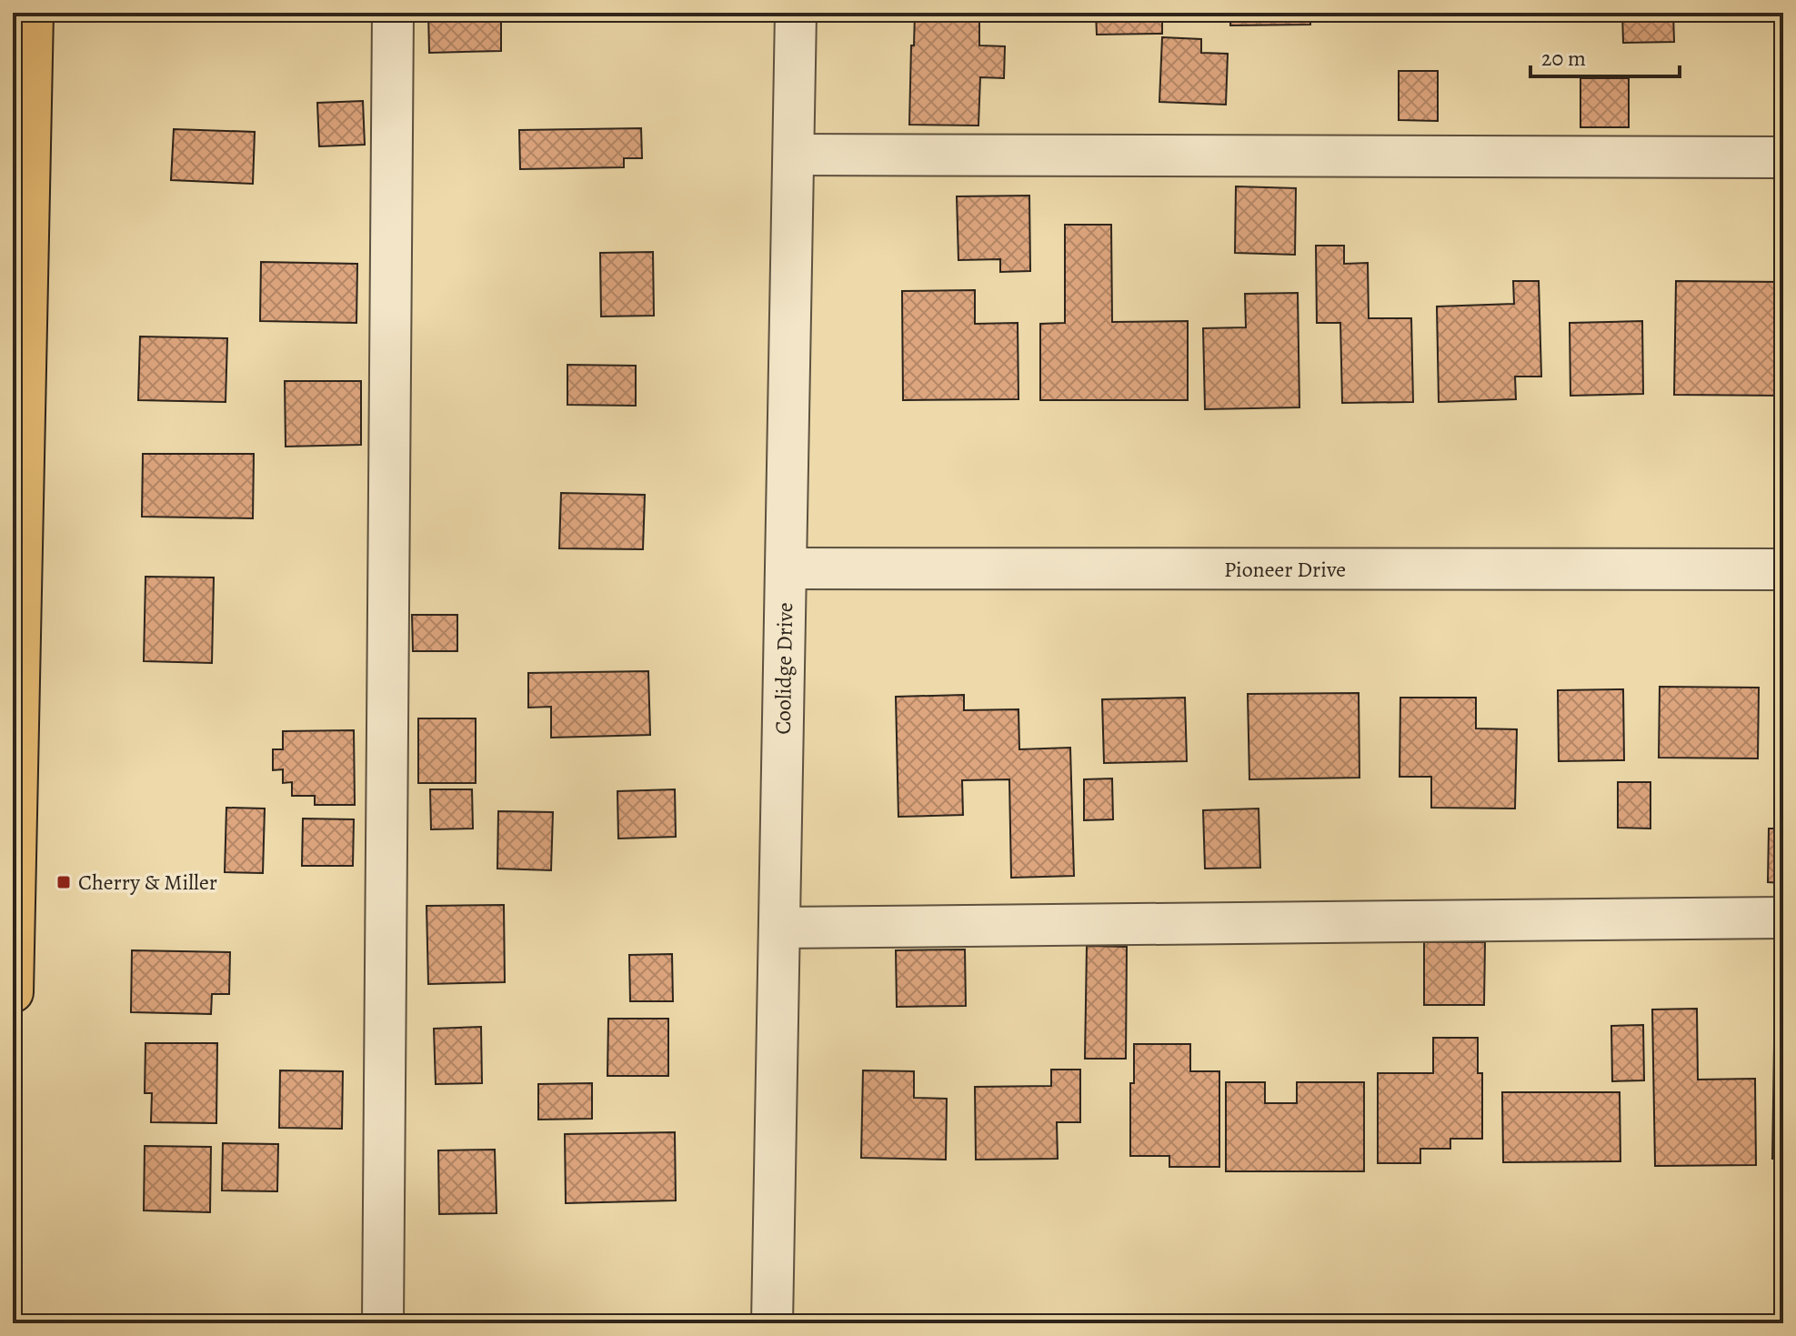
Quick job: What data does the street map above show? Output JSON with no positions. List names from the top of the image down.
{
  "streets": {
    "street": ["Pioneer Drive", "Coolidge Drive"]
  },
  "crossings": [
    ["Pioneer Drive", "Coolidge Drive"]
  ],
  "places": {
    "transit": ["Cherry & Miller"]
  },
  "scale_bar": "20 m"
}
